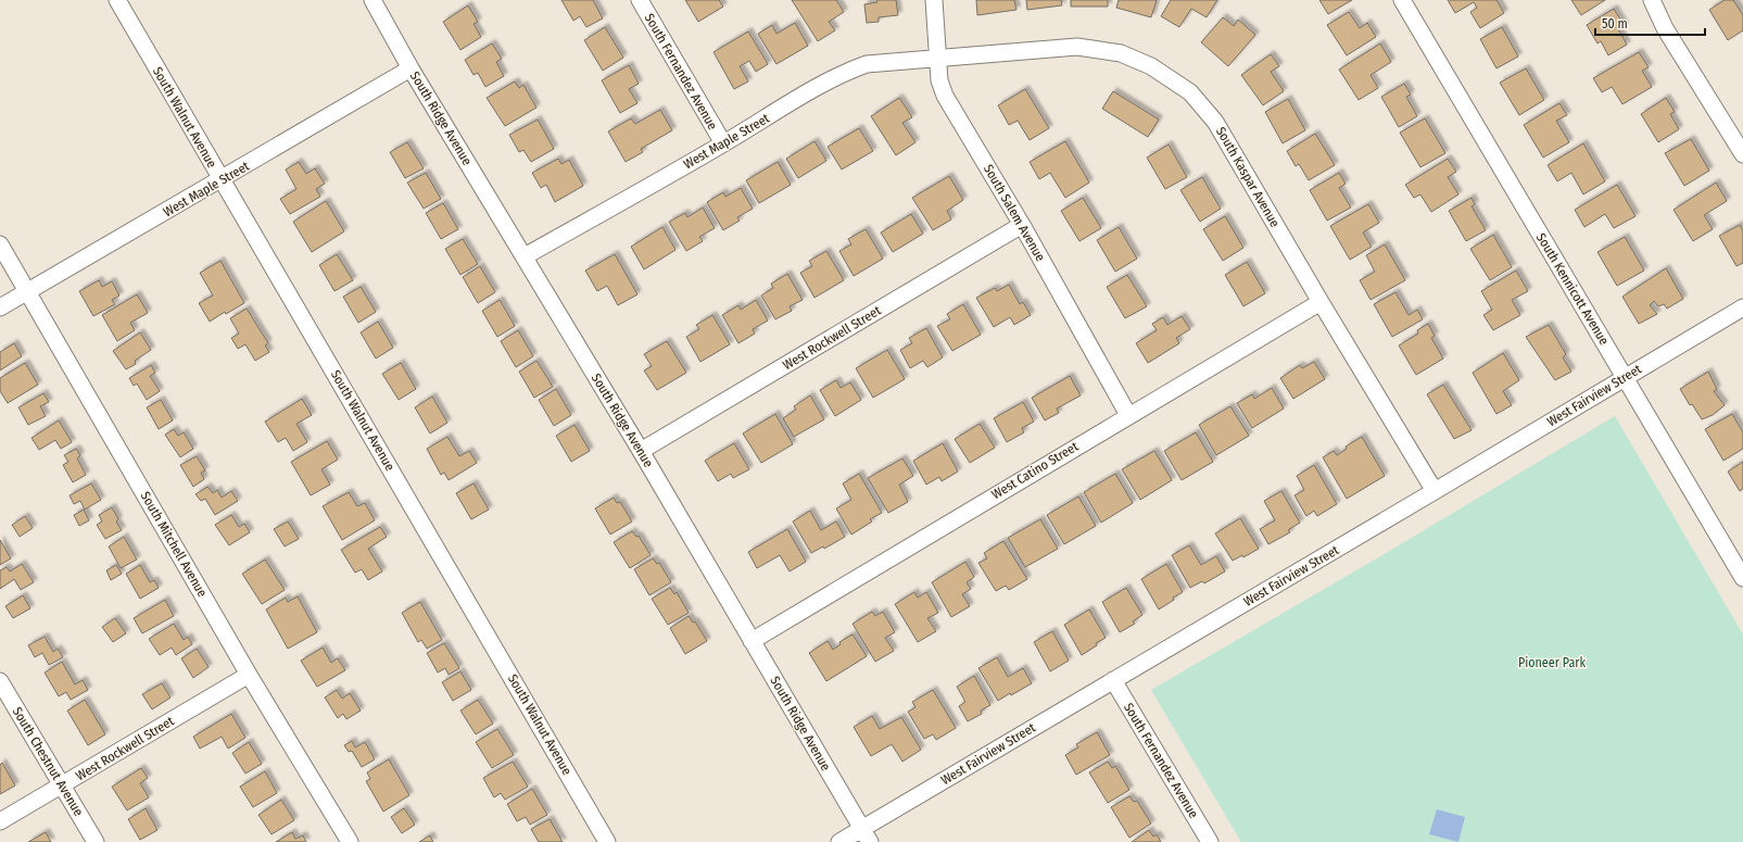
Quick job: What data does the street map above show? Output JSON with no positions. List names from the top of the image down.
{
  "streets": {
    "street": [
      "South Fernandez Avenue",
      "South Walnut Avenue",
      "South Ridge Avenue",
      "West Maple Street",
      "South Kaspar Avenue",
      "South Salem Avenue",
      "South Kennicott Avenue",
      "West Rockwell Street",
      "West Fairview Street",
      "West Catino Street",
      "South Mitchell Avenue",
      "South Chestnut Avenue"
    ]
  },
  "crossings": [
    ["South Fernandez Avenue", "West Maple Street"],
    ["South Fernandez Avenue", "West Fairview Street"],
    ["South Walnut Avenue", "West Maple Street"],
    ["South Ridge Avenue", "West Maple Street"],
    ["South Ridge Avenue", "West Rockwell Street"],
    ["South Ridge Avenue", "West Fairview Street"],
    ["South Ridge Avenue", "West Catino Street"],
    ["West Maple Street", "South Kaspar Avenue"],
    ["West Maple Street", "South Salem Avenue"],
    ["West Maple Street", "South Mitchell Avenue"],
    ["South Kaspar Avenue", "South Salem Avenue"],
    ["South Kaspar Avenue", "West Fairview Street"],
    ["South Kaspar Avenue", "West Catino Street"],
    ["South Salem Avenue", "West Rockwell Street"],
    ["South Salem Avenue", "West Catino Street"],
    ["South Kennicott Avenue", "West Fairview Street"],
    ["West Rockwell Street", "South Mitchell Avenue"],
    ["West Rockwell Street", "South Chestnut Avenue"]
  ],
  "parks": ["Pioneer Park"],
  "scale_bar": "50 m"
}
